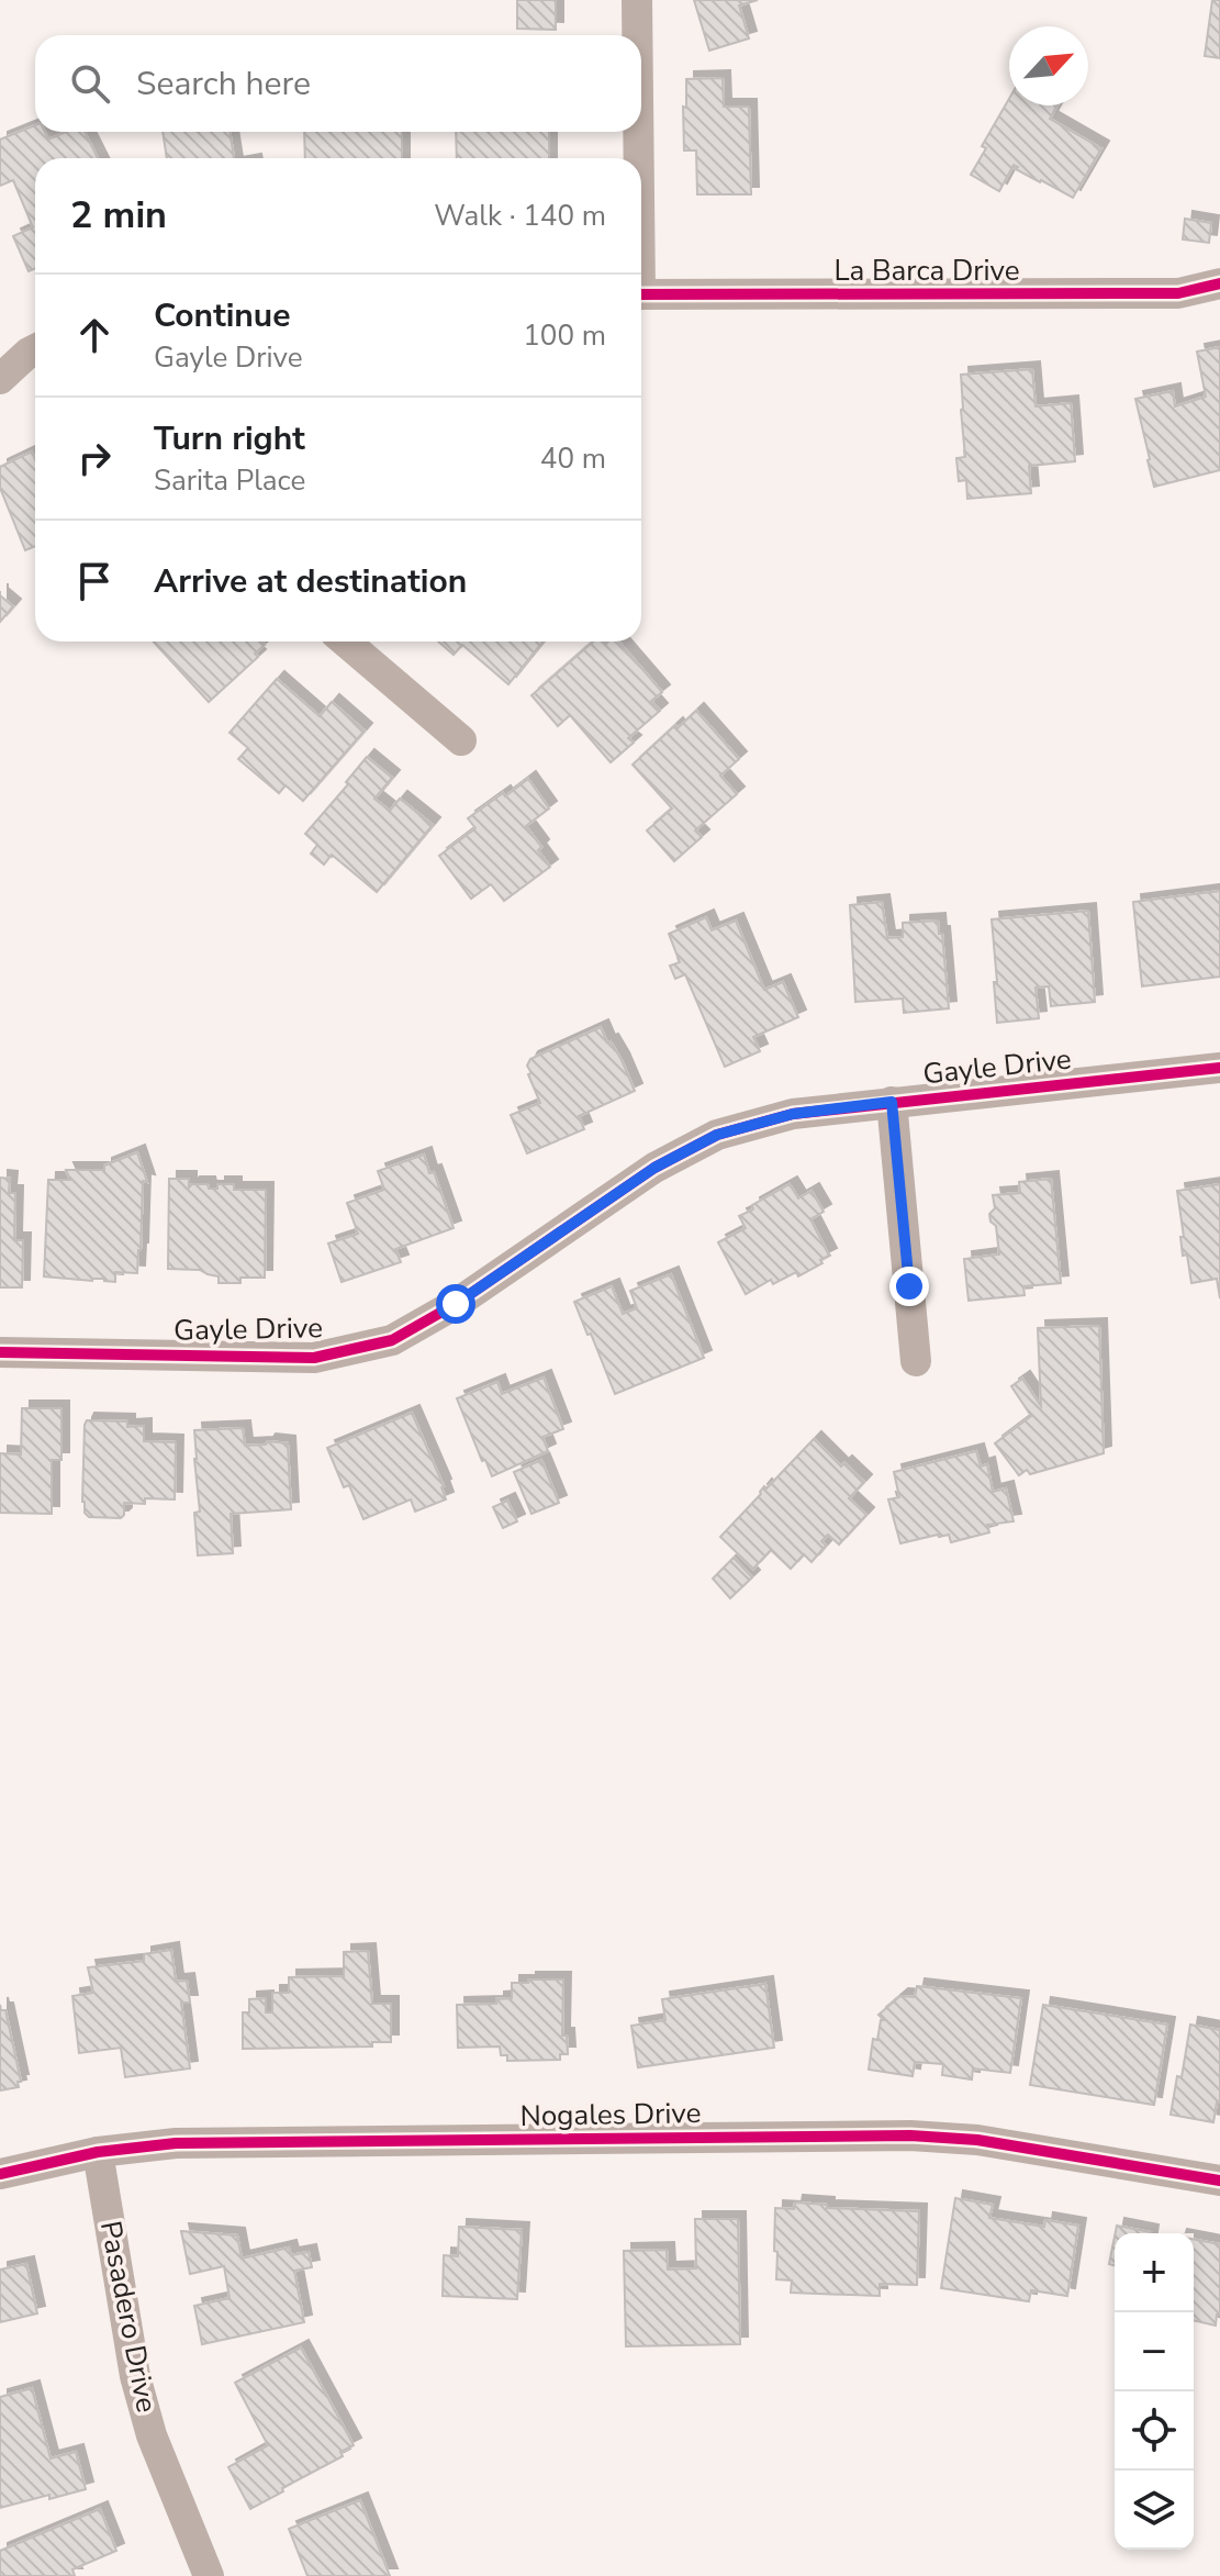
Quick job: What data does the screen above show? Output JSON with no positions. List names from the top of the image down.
{
  "streets": {
    "street": [
      "La Barca Drive",
      "Gayle Drive",
      "Nogales Drive",
      "Pasadero Drive"
    ]
  },
  "crossings": [
    ["Nogales Drive", "Pasadero Drive"]
  ],
  "north": "top right",
  "page": {
    "search": "Search here",
    "heading": ["2 min", "Walk · 140 m"],
    "list": [
      ["Continue", "Gayle Drive", "100 m"],
      ["Turn right", "Sarita Place", "40 m"],
      "Arrive at destination"
    ],
    "map_buttons": ["+", "−"]
  }
}
